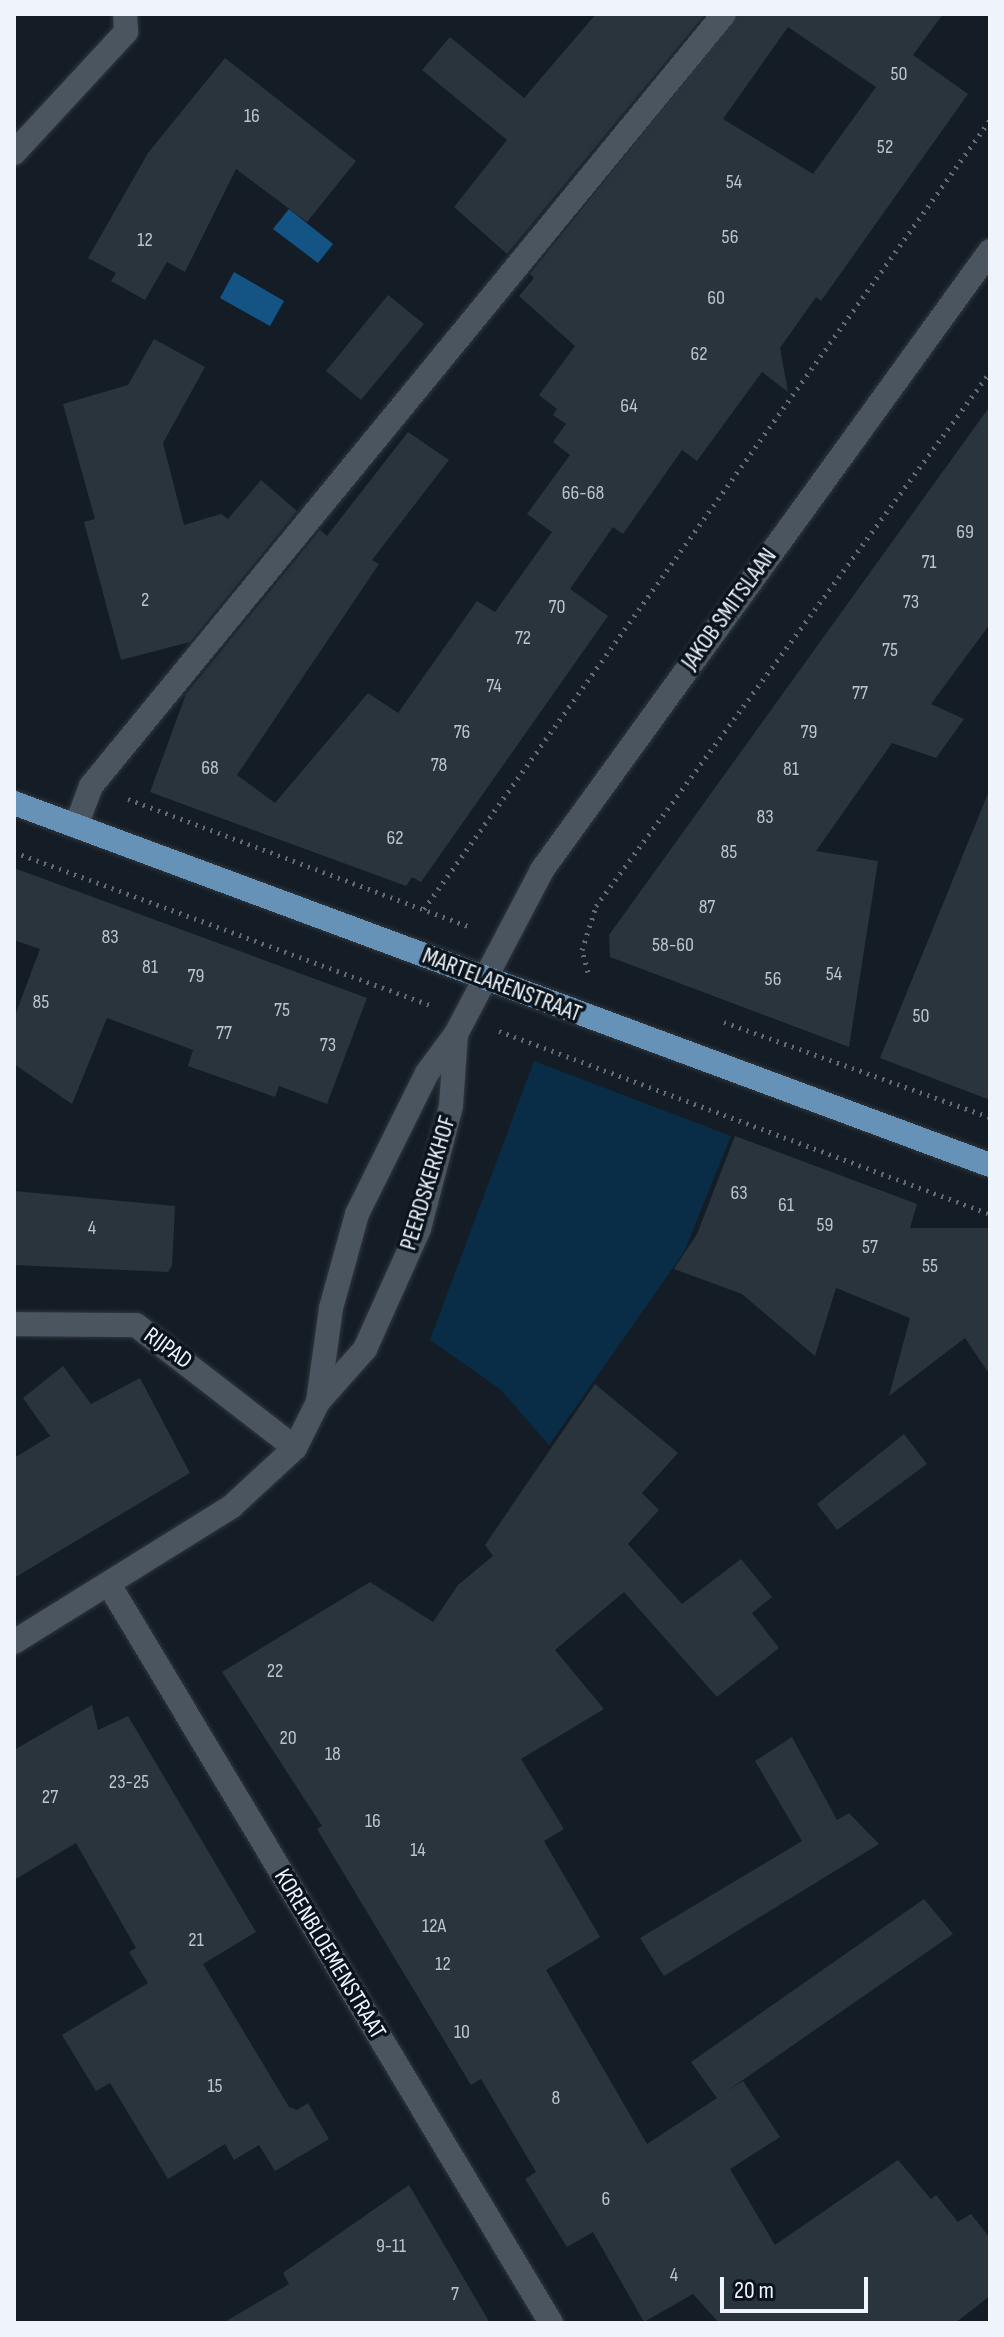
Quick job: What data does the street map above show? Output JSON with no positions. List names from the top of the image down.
{
  "streets": {
    "main road": ["MARTELARENSTRAAT"],
    "street": [
      "JAKOB SMITSLAAN",
      "PEERDSKERKHOF",
      "RIJPAD",
      "KORENBLOEMENSTRAAT"
    ]
  },
  "crossings": [
    ["JAKOB SMITSLAAN", "MARTELARENSTRAAT"],
    ["JAKOB SMITSLAAN", "PEERDSKERKHOF"],
    ["MARTELARENSTRAAT", "PEERDSKERKHOF"],
    ["PEERDSKERKHOF", "RIJPAD"],
    ["PEERDSKERKHOF", "KORENBLOEMENSTRAAT"]
  ],
  "house_numbers": [
    "50",
    "16",
    "52",
    "54",
    "56",
    "12",
    "60",
    "62",
    "64",
    "66-68",
    "69",
    "71",
    "2",
    "73",
    "70",
    "72",
    "75",
    "74",
    "77",
    "76",
    "79",
    "78",
    "68",
    "81",
    "83",
    "62",
    "85",
    "87",
    "83",
    "58-60",
    "81",
    "54",
    "79",
    "56",
    "85",
    "75",
    "50",
    "77",
    "73",
    "63",
    "61",
    "59",
    "4",
    "57",
    "55",
    "22",
    "20",
    "18",
    "23-25",
    "27",
    "16",
    "14",
    "12A",
    "21",
    "12",
    "10",
    "15",
    "8",
    "6",
    "9-11",
    "4",
    "7"
  ],
  "scale_bar": "20 m"
}
